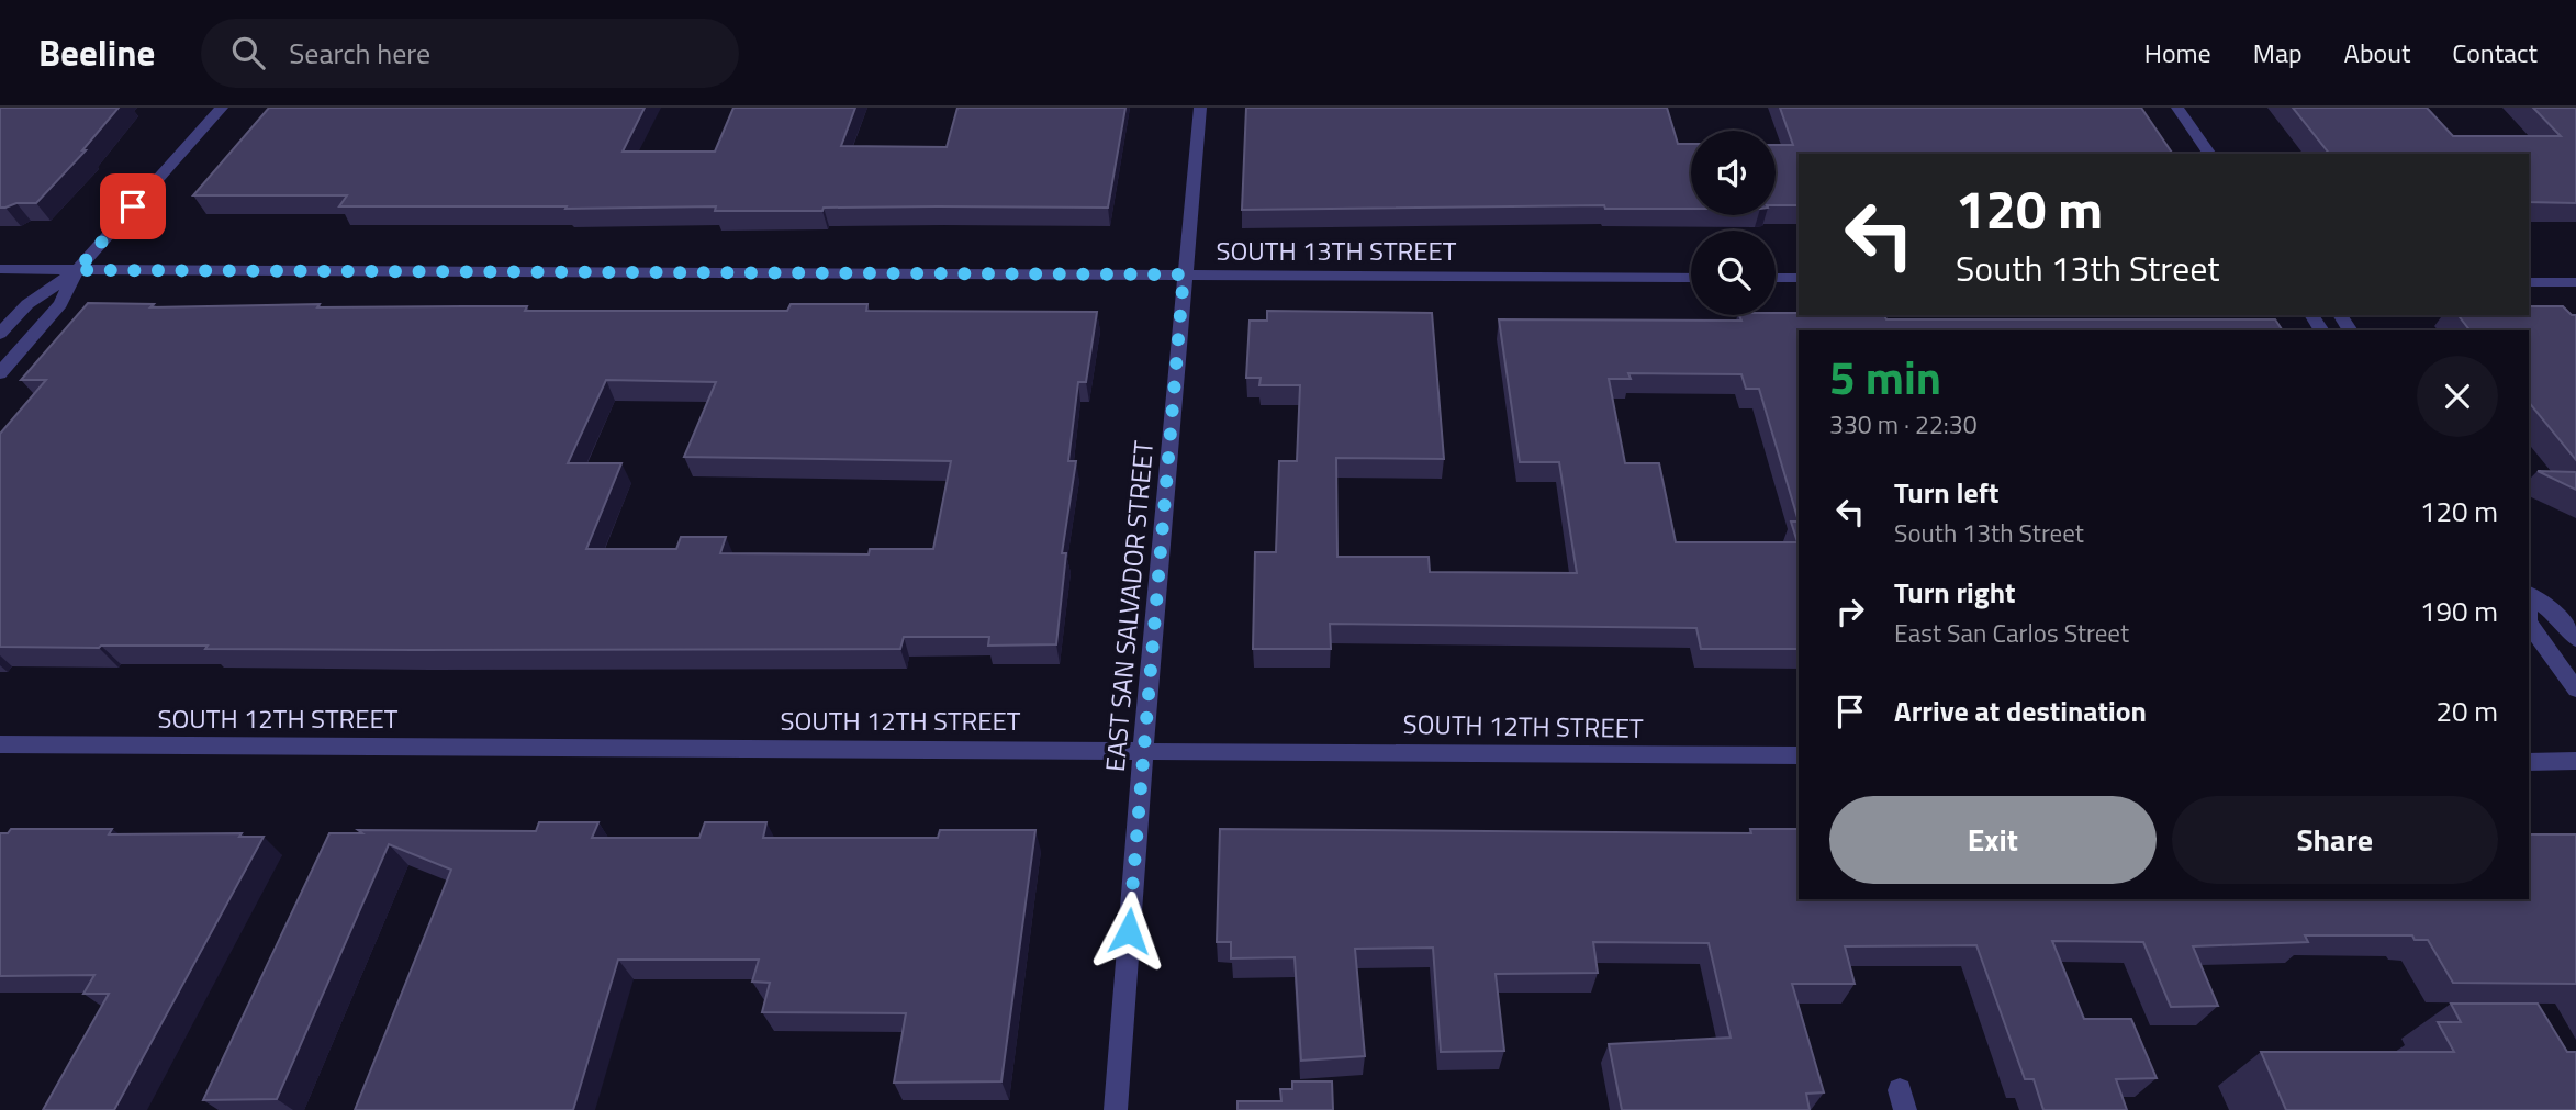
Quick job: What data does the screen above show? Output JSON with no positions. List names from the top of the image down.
{
  "streets": {
    "street": ["SOUTH 13TH STREET", "EAST SAN SALVADOR STREET", "SOUTH 12TH STREET"]
  },
  "crossings": [
    ["SOUTH 13TH STREET", "EAST SAN SALVADOR STREET"],
    ["EAST SAN SALVADOR STREET", "SOUTH 12TH STREET"]
  ],
  "page": {
    "header": "Beeline",
    "search": "Search here",
    "nav": [
      "Home",
      "Map",
      "About",
      "Contact"
    ],
    "turn": ["120 m", "South 13th Street"],
    "heading": ["5 min", "330 m · 22:30"],
    "list": [
      {
        "name": "Turn left",
        "note": "South 13th Street",
        "value": "120 m"
      },
      {
        "name": "Turn right",
        "note": "East San Carlos Street",
        "value": "190 m"
      },
      {
        "name": "Arrive at destination",
        "value": "20 m"
      }
    ],
    "buttons": ["Exit", "Share"]
  }
}
